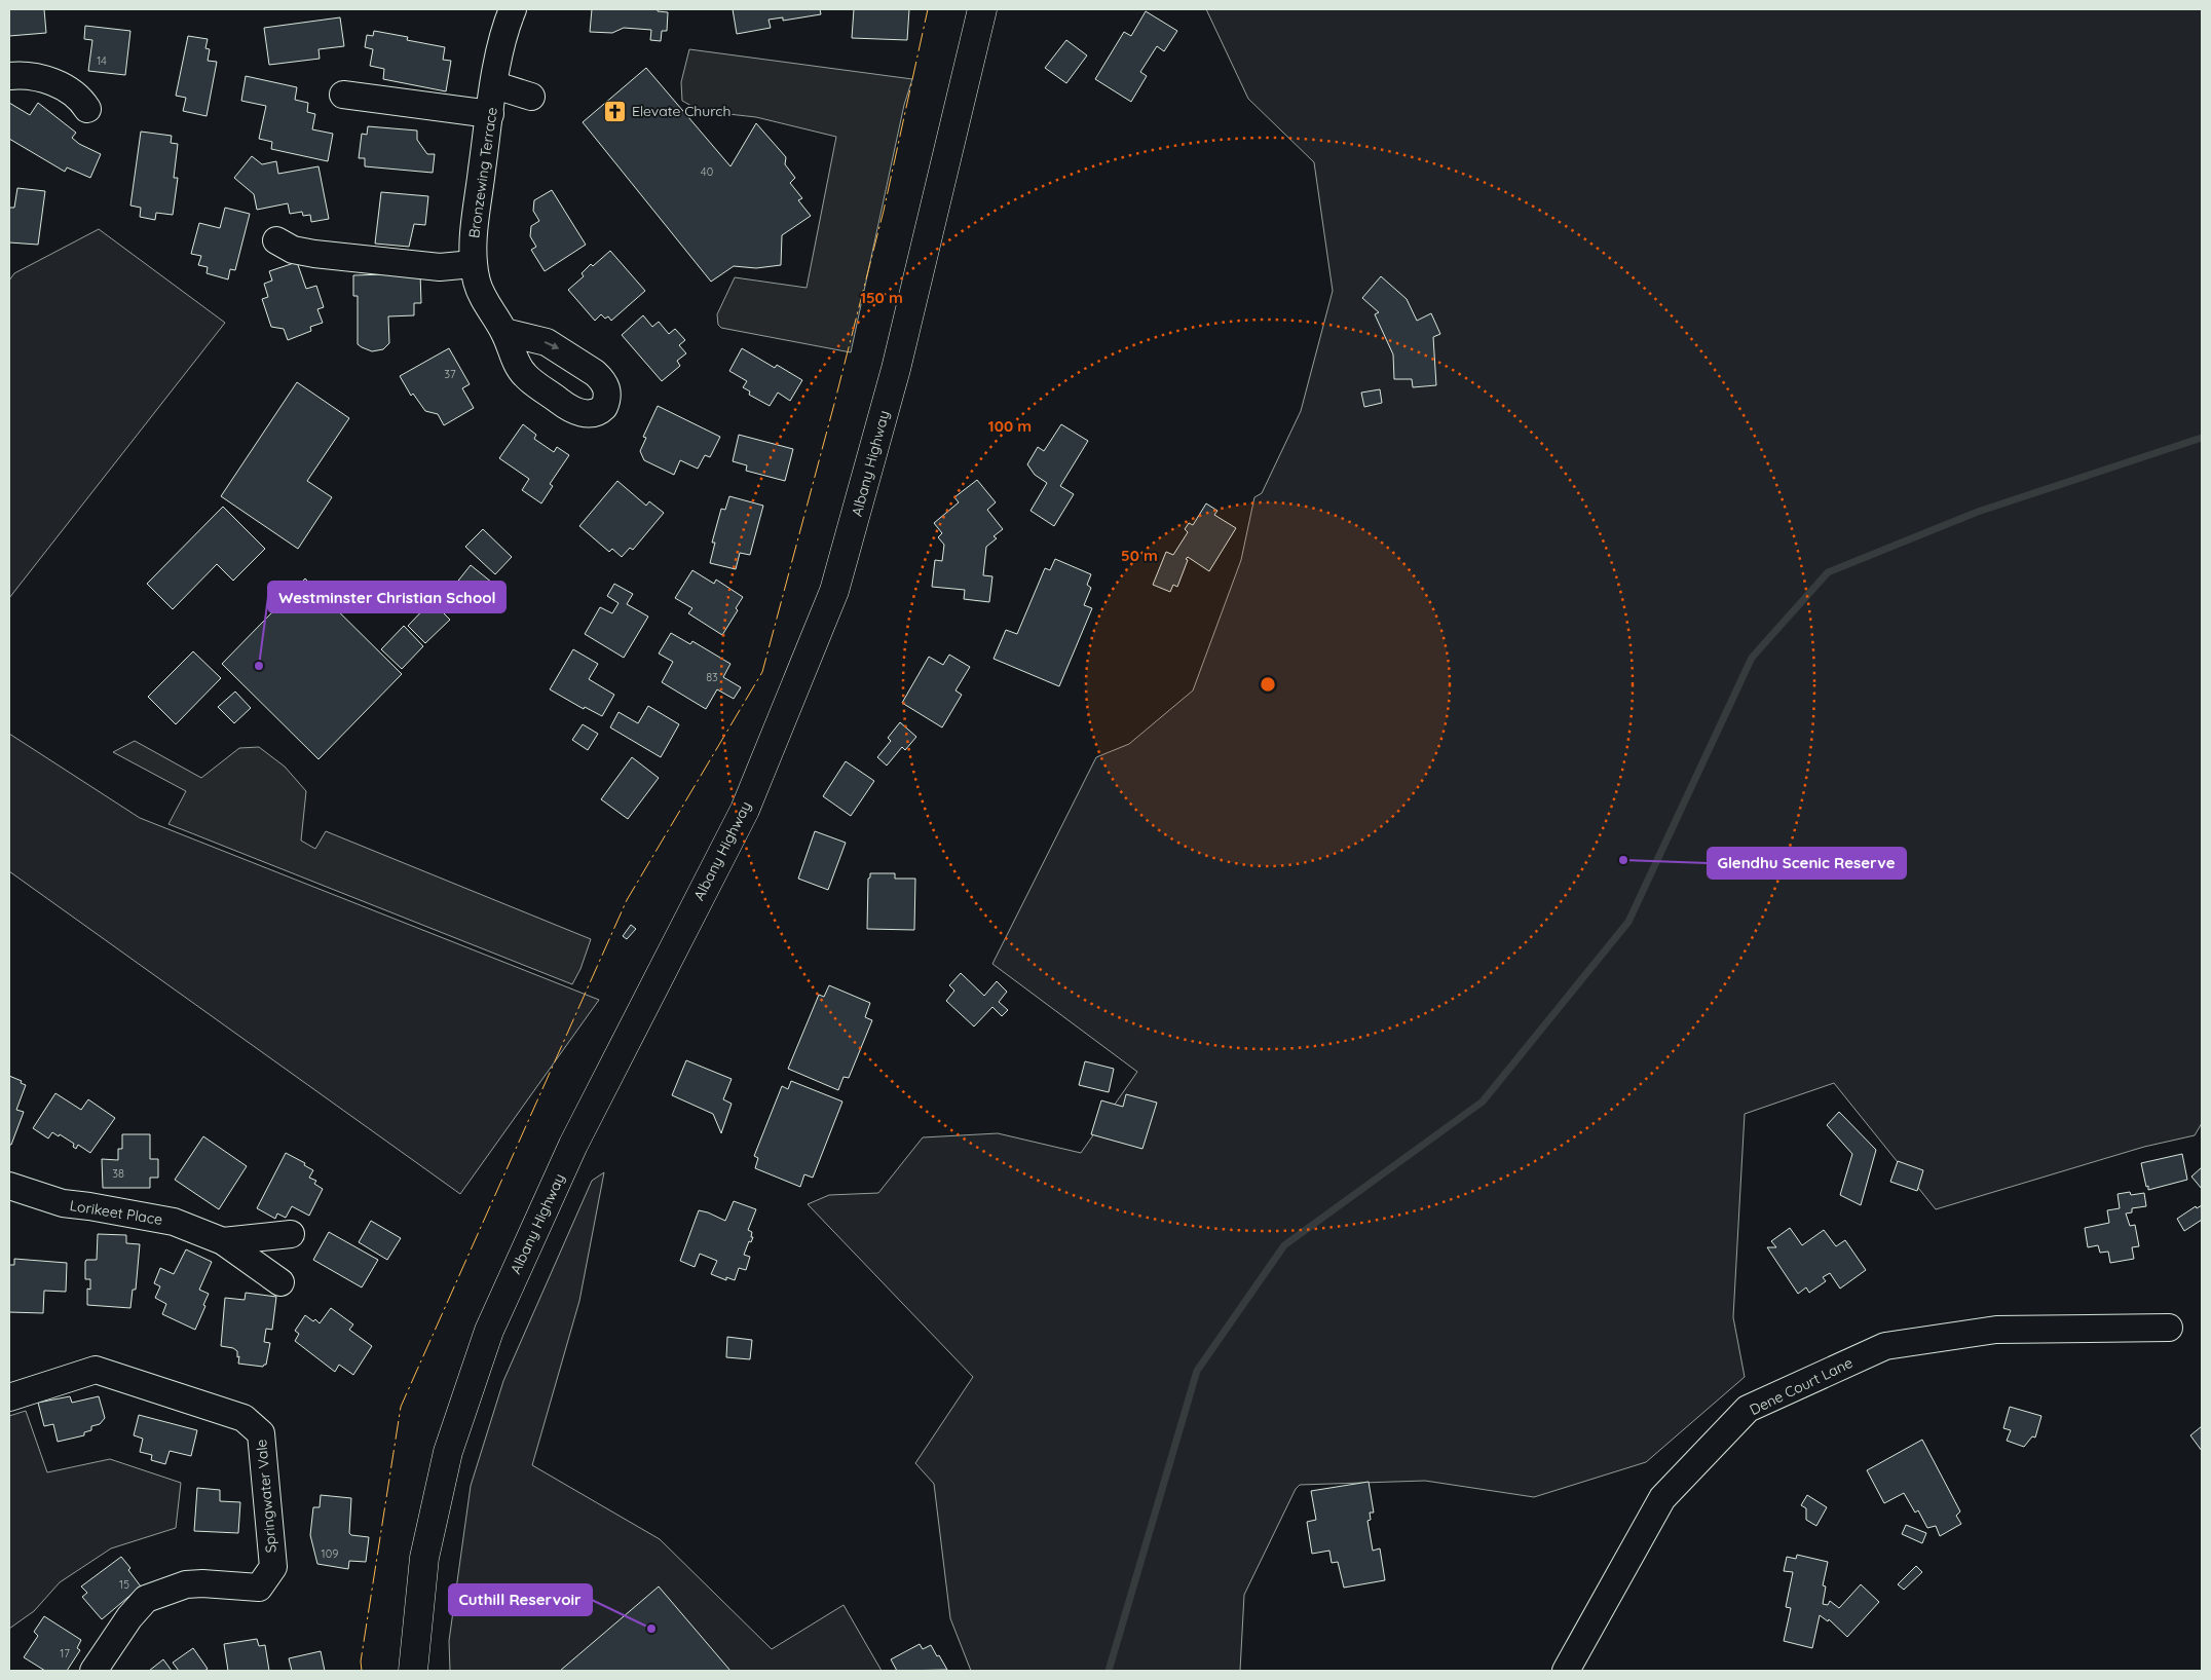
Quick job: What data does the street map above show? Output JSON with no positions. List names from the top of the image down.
{
  "streets": {
    "main road": ["Albany Highway"],
    "street": [
      "Bronzewing Terrace",
      "Lorikeet Place",
      "Dene Court Lane",
      "Springwater Vale"
    ]
  },
  "places": {
    "church": ["Elevate Church"],
    "other": ["Westminster Christian School", "Glendhu Scenic Reserve", "Cuthill Reservoir"]
  },
  "house_numbers": [
    "14",
    "40",
    "37",
    "83",
    "38",
    "109",
    "15",
    "17"
  ],
  "rings": ["150 m", "100 m", "50 m"]
}
